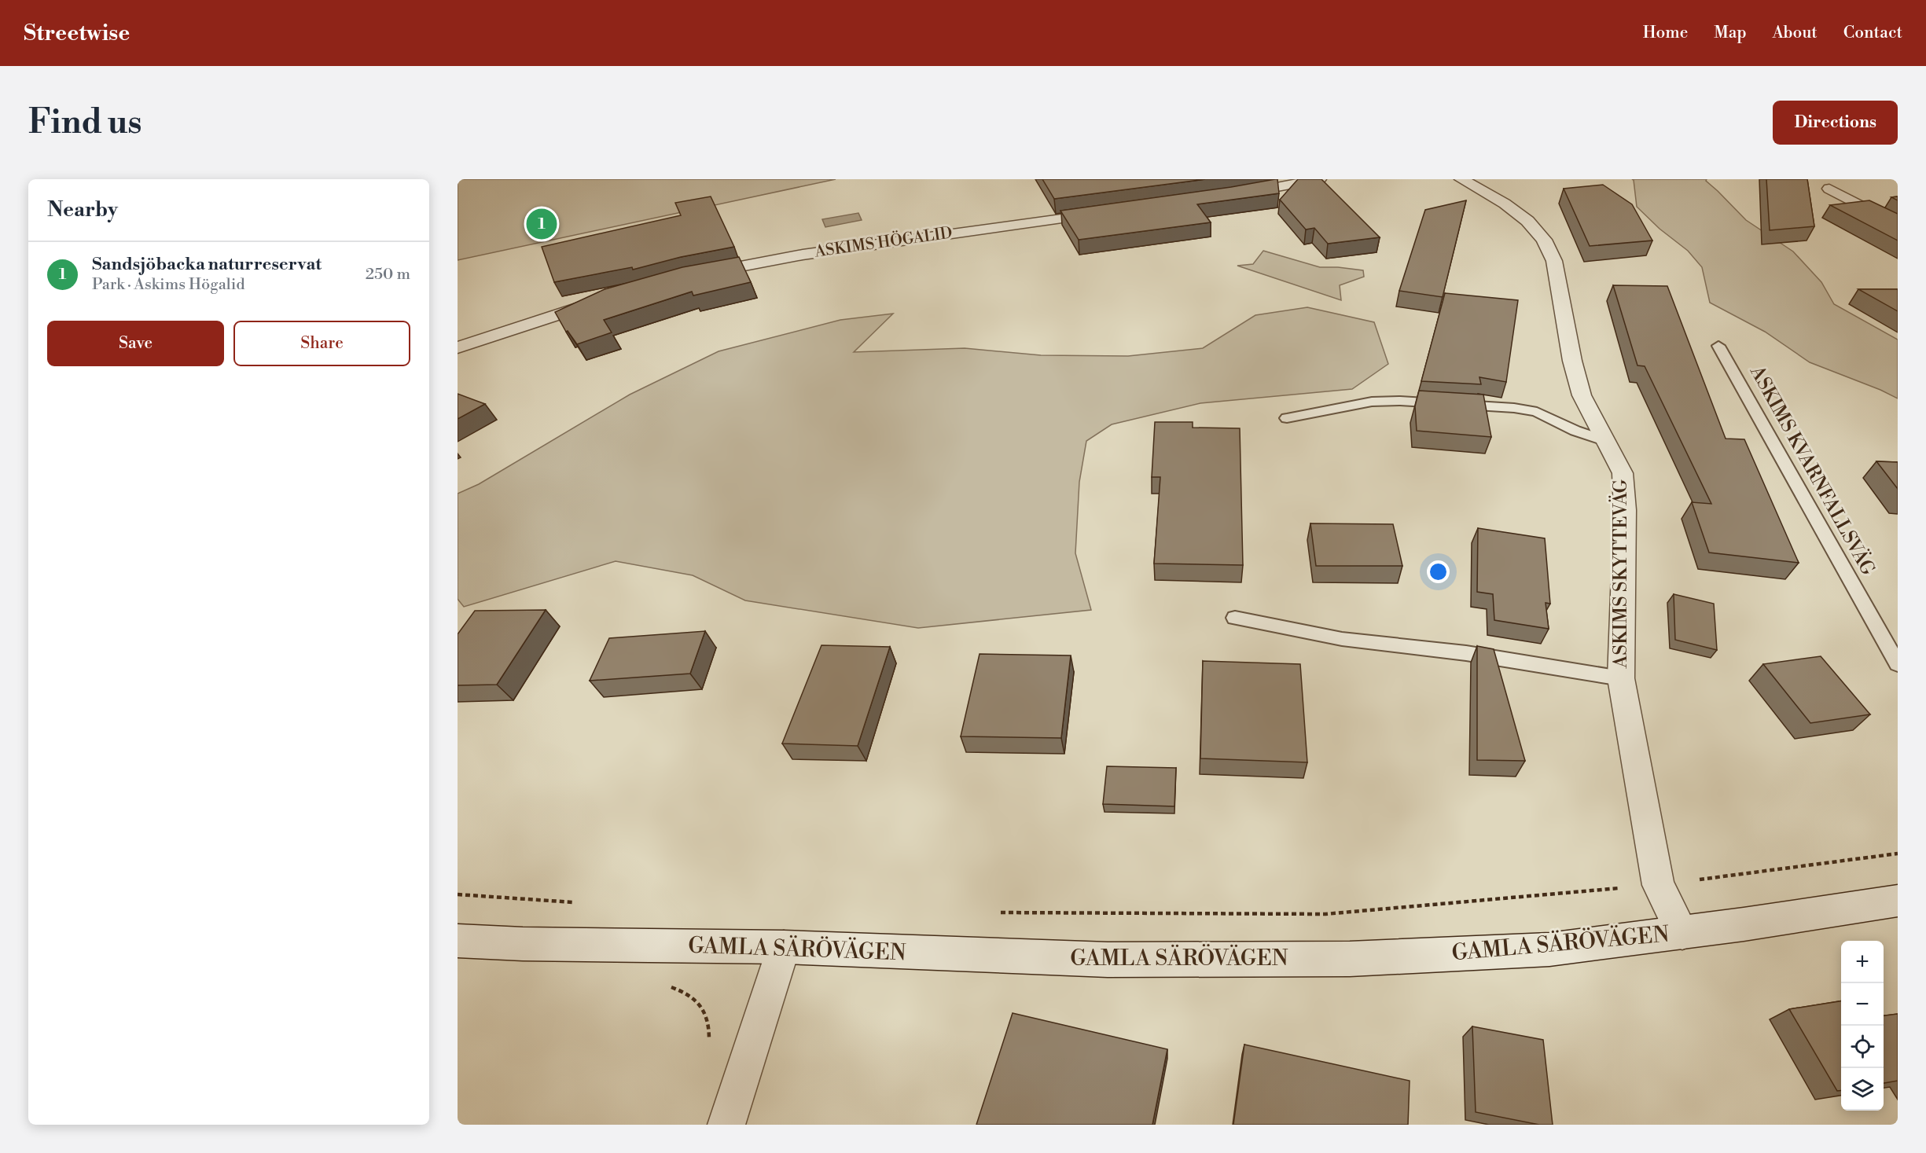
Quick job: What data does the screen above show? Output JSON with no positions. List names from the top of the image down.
{
  "streets": {
    "street": ["ASKIMS HÖGALID", "ASKIMS SKYTTEVÄG", "GAMLA SÄRÖVÄGEN"],
    "lane": ["ASKIMS KVARNFALLSVÄG"]
  },
  "crossings": [
    ["ASKIMS SKYTTEVÄG", "GAMLA SÄRÖVÄGEN"]
  ],
  "page": {
    "header": "Streetwise",
    "nav": [
      "Home",
      "Map",
      "About",
      "Contact"
    ],
    "buttons": [
      "Directions",
      ["Save", "Share"]
    ],
    "title": "Find us",
    "heading": "Nearby",
    "pins": "1",
    "list": [
      {
        "mark": "1",
        "name": "Sandsjöbacka naturreservat",
        "note": "Park · Askims Högalid",
        "value": "250 m"
      }
    ],
    "map_buttons": ["+", "−"]
  }
}
